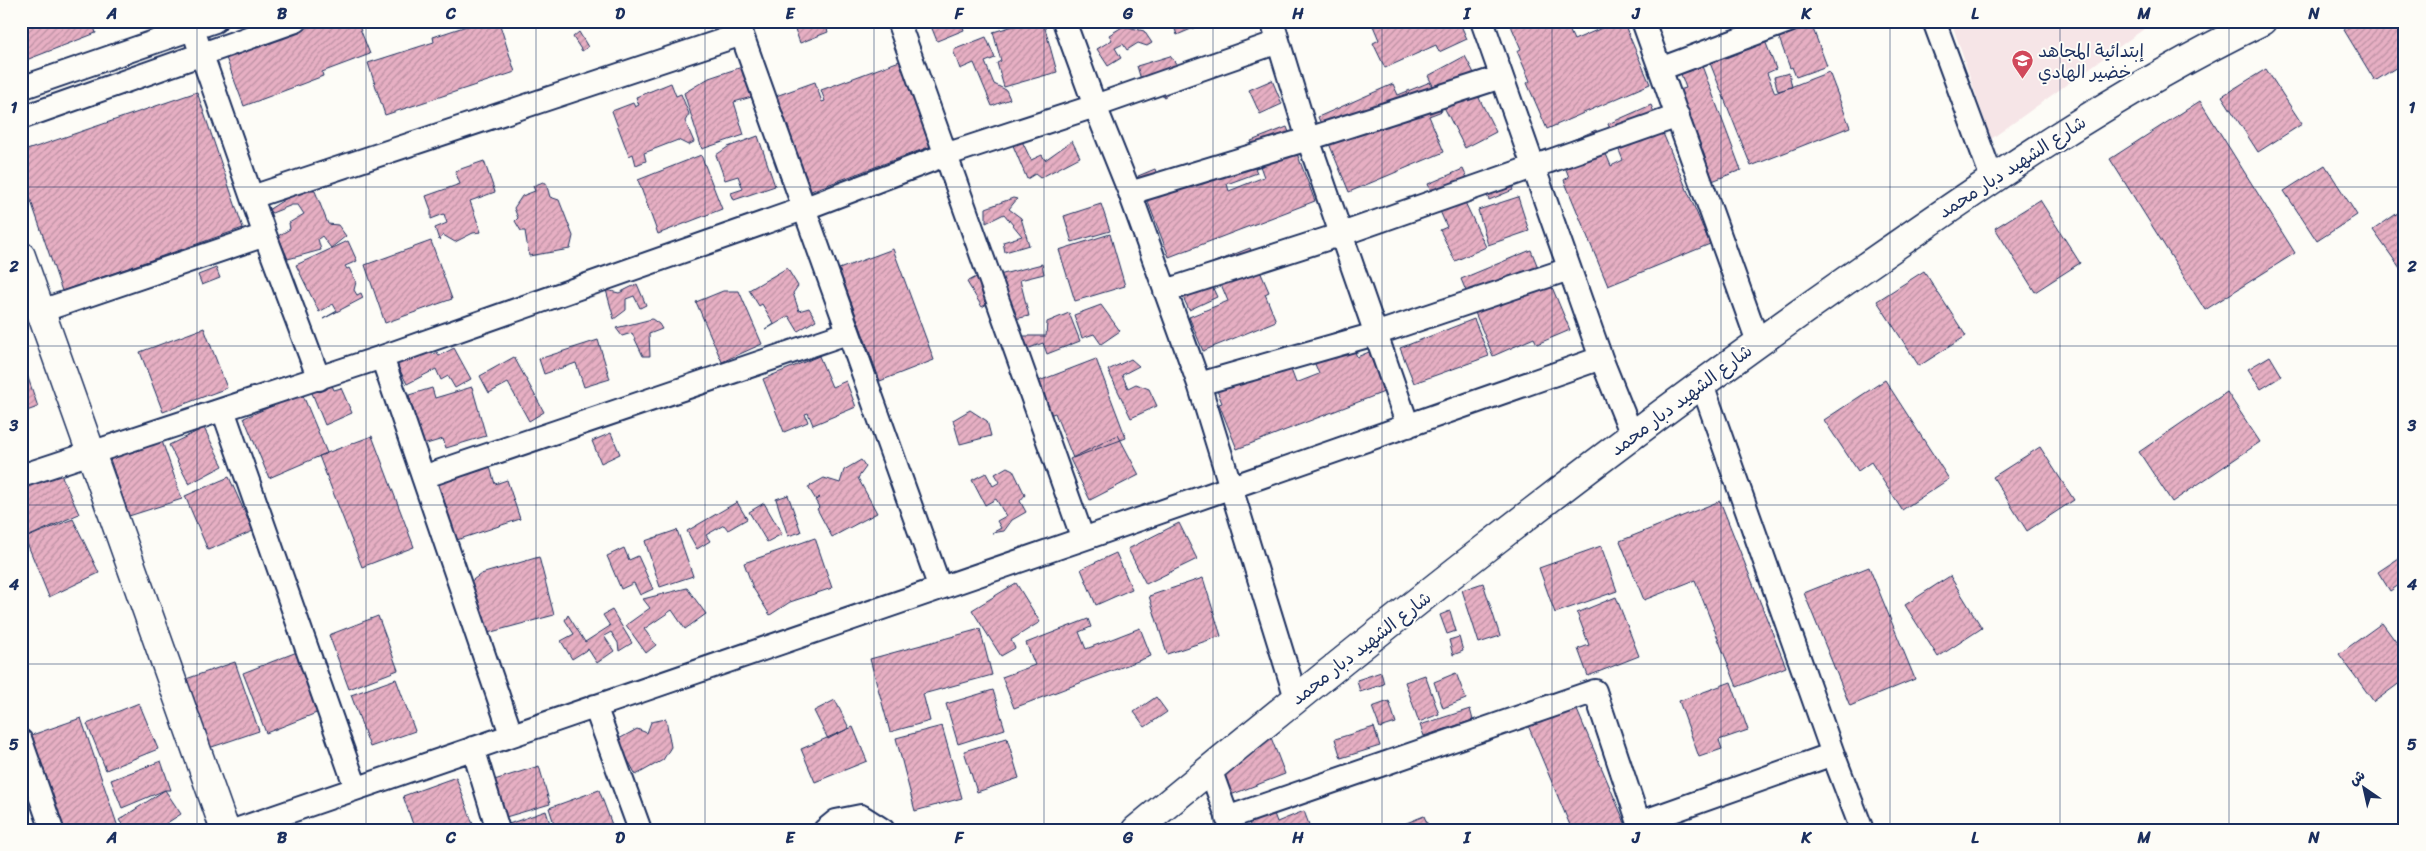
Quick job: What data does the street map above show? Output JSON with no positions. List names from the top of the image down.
{
  "streets": {
    "street": ["شارع الشهيد دبار محمد"]
  },
  "places": {
    "school or university": ["إبتدائية المجاهد خضير الهادي"]
  },
  "north": "top left",
  "grid": {
    "columns": [
      "A",
      "B",
      "C",
      "D",
      "E",
      "F",
      "G",
      "H",
      "I",
      "J",
      "K",
      "L",
      "M",
      "N"
    ],
    "rows": [
      "1",
      "2",
      "3",
      "4",
      "5"
    ]
  }
}
